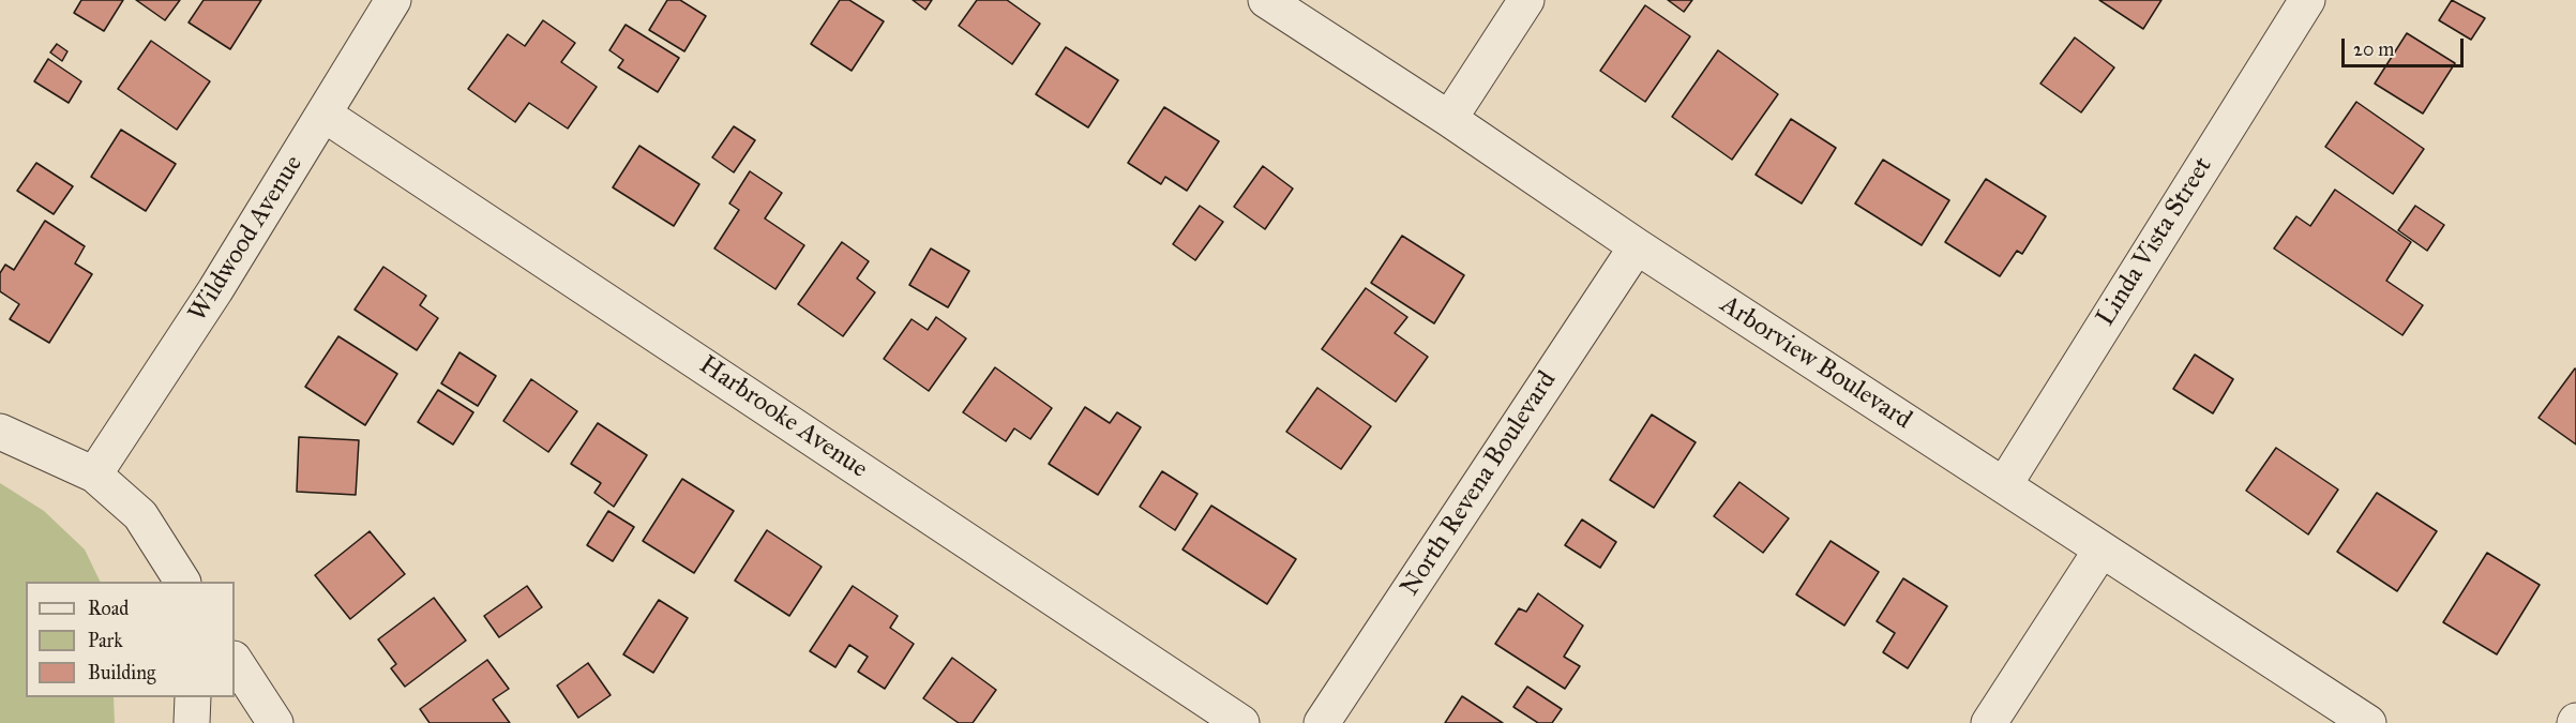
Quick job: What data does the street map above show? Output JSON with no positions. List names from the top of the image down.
{
  "streets": {
    "street": [
      "Wildwood Avenue",
      "Linda Vista Street",
      "Arborview Boulevard",
      "Harbrooke Avenue",
      "North Revena Boulevard"
    ]
  },
  "crossings": [
    ["Wildwood Avenue", "Harbrooke Avenue"],
    ["Linda Vista Street", "Arborview Boulevard"],
    ["Arborview Boulevard", "North Revena Boulevard"]
  ],
  "legend": ["Road", "Park", "Building"],
  "scale_bar": "20 m"
}
